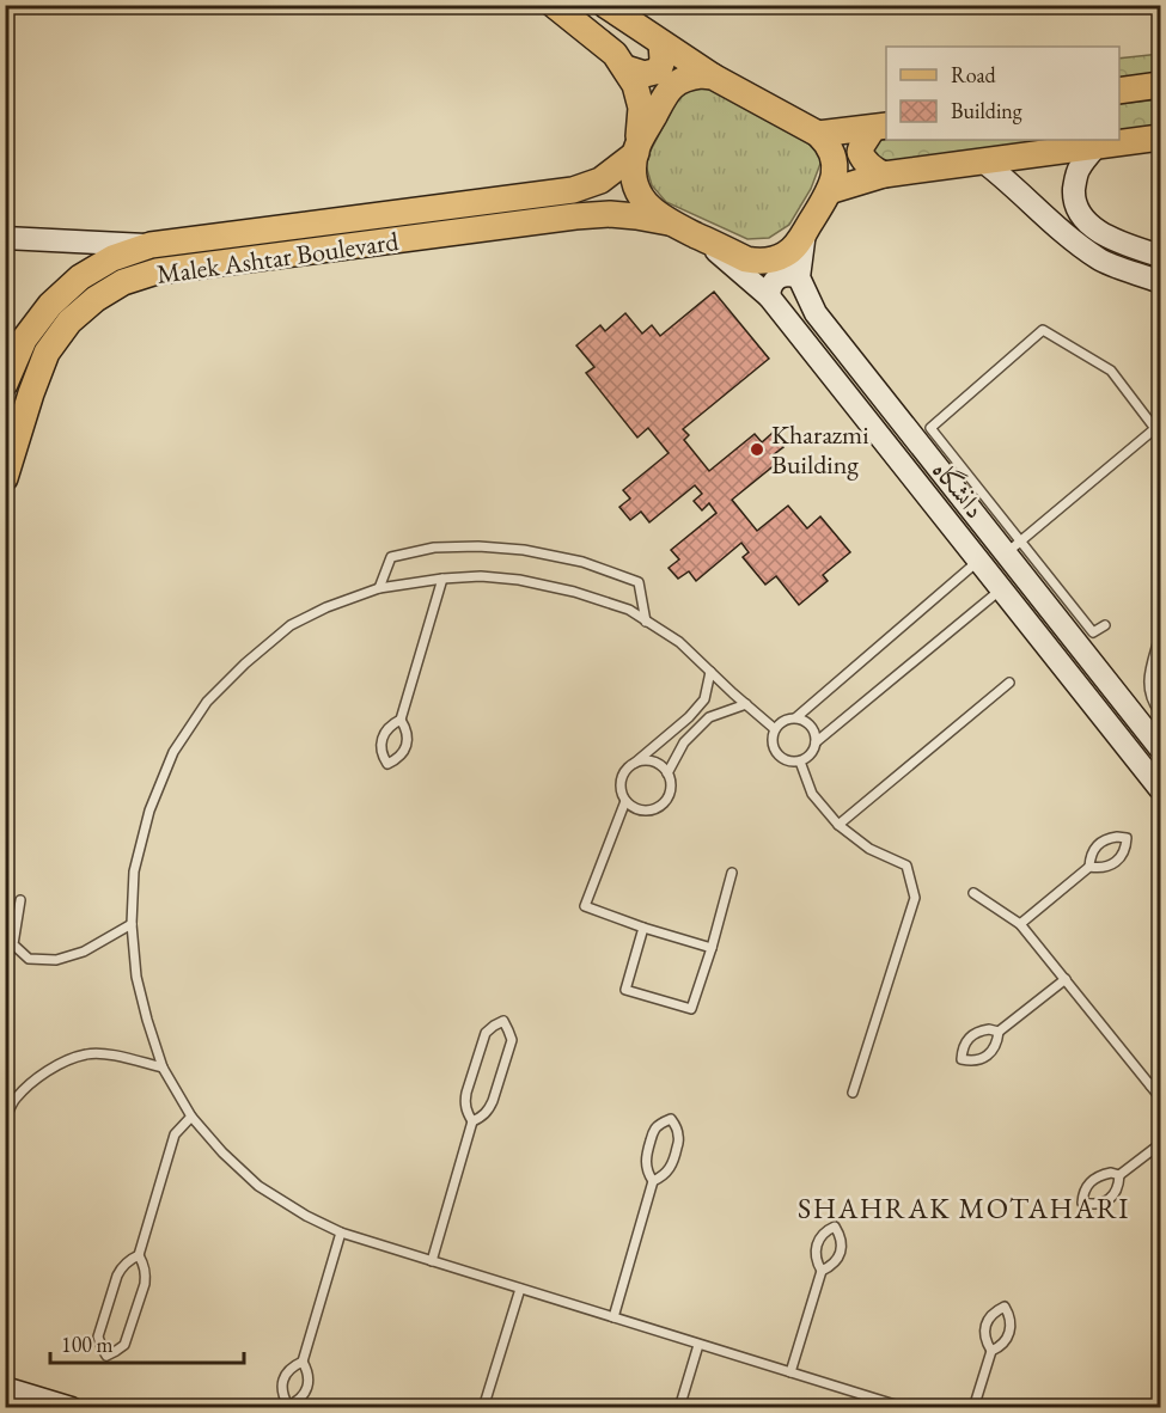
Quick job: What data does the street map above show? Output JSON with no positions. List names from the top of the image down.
{
  "streets": {
    "main road": ["Malek Ashtar Boulevard", "دانشگاه"]
  },
  "crossings": [
    ["Malek Ashtar Boulevard", "دانشگاه"]
  ],
  "districts": ["SHAHRAK MOTAHARI"],
  "places": ["Kharazmi Building"],
  "legend": ["Road", "Building"],
  "scale_bar": "100 m"
}
